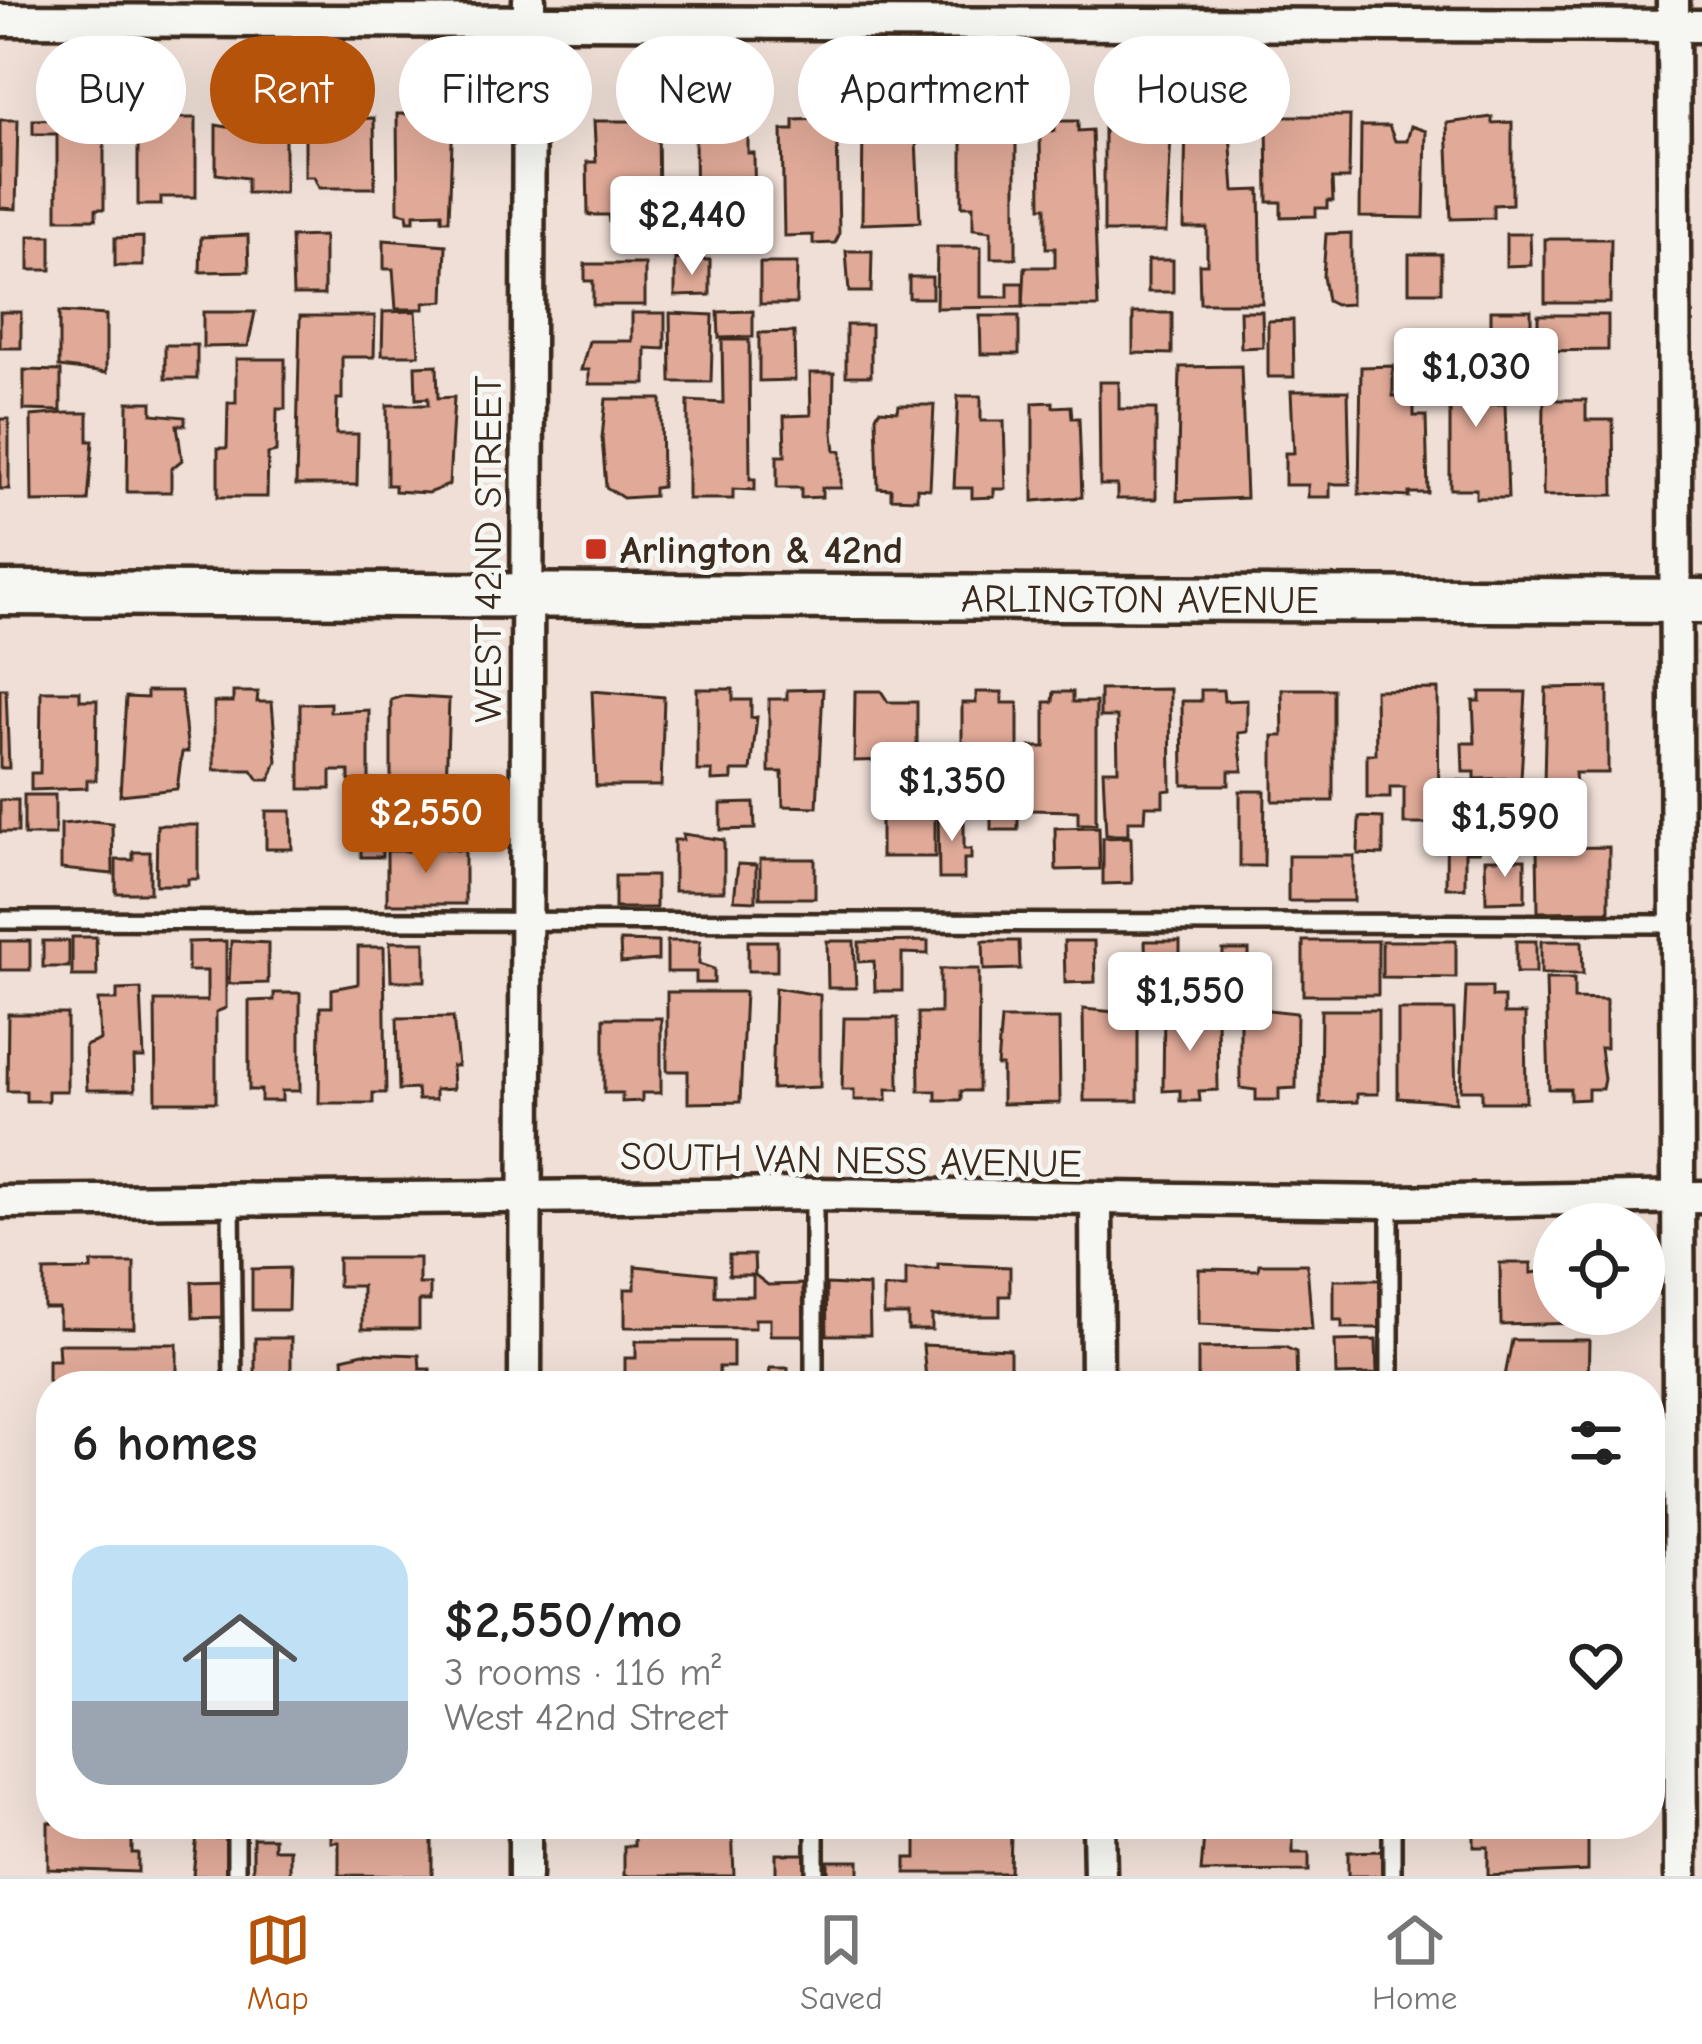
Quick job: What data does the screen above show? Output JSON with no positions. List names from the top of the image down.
{
  "streets": {
    "main road": ["ARLINGTON AVENUE"],
    "street": ["WEST 42ND STREET", "SOUTH VAN NESS AVENUE"]
  },
  "crossings": [
    ["WEST 42ND STREET", "ARLINGTON AVENUE"],
    ["WEST 42ND STREET", "SOUTH VAN NESS AVENUE"]
  ],
  "places": {
    "transit": ["Arlington & 42nd"]
  },
  "page": {
    "chip": [
      "Buy",
      "Rent",
      "Filters",
      "New",
      "Apartment",
      "House"
    ],
    "price": [
      "$2,440",
      "$1,030",
      "$1,350",
      "$2,550",
      "$1,590",
      "$1,550"
    ],
    "heading": "6 homes",
    "list": [
      {
        "name": "$2,550/mo",
        "note": "3 rooms · 116 m² · West 42nd Street"
      }
    ],
    "tabs": ["Map", "Saved", "Home"]
  }
}
